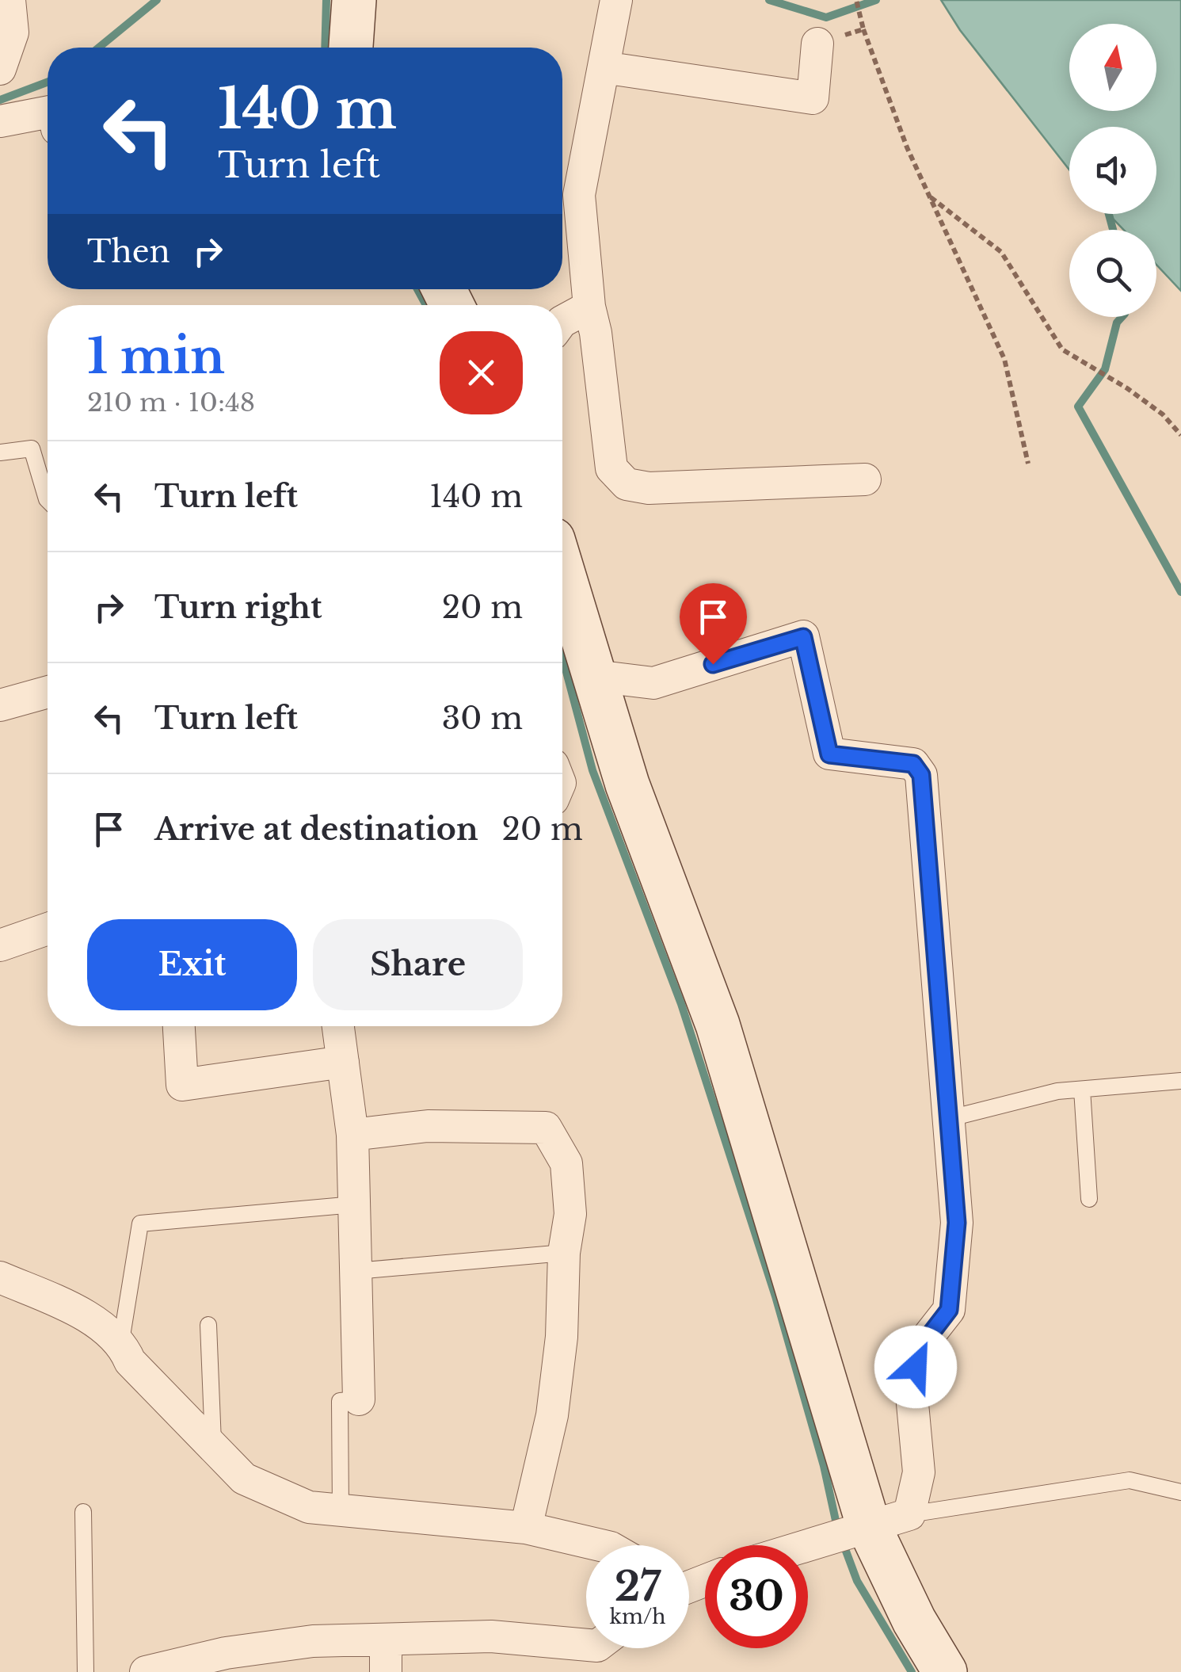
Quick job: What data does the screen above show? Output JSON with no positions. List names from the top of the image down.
{
  "north": "top",
  "page": {
    "turn": ["140 m", "Turn left"],
    "then": "Then",
    "heading": ["1 min", "210 m · 10:48"],
    "list": [
      {
        "name": "Turn left",
        "value": "140 m"
      },
      {
        "name": "Turn right",
        "value": "20 m"
      },
      {
        "name": "Turn left",
        "value": "30 m"
      },
      {
        "name": "Arrive at destination",
        "value": "20 m"
      }
    ],
    "buttons": ["Exit", "Share"],
    "speed": "27 km/h",
    "limit": "30"
  }
}
